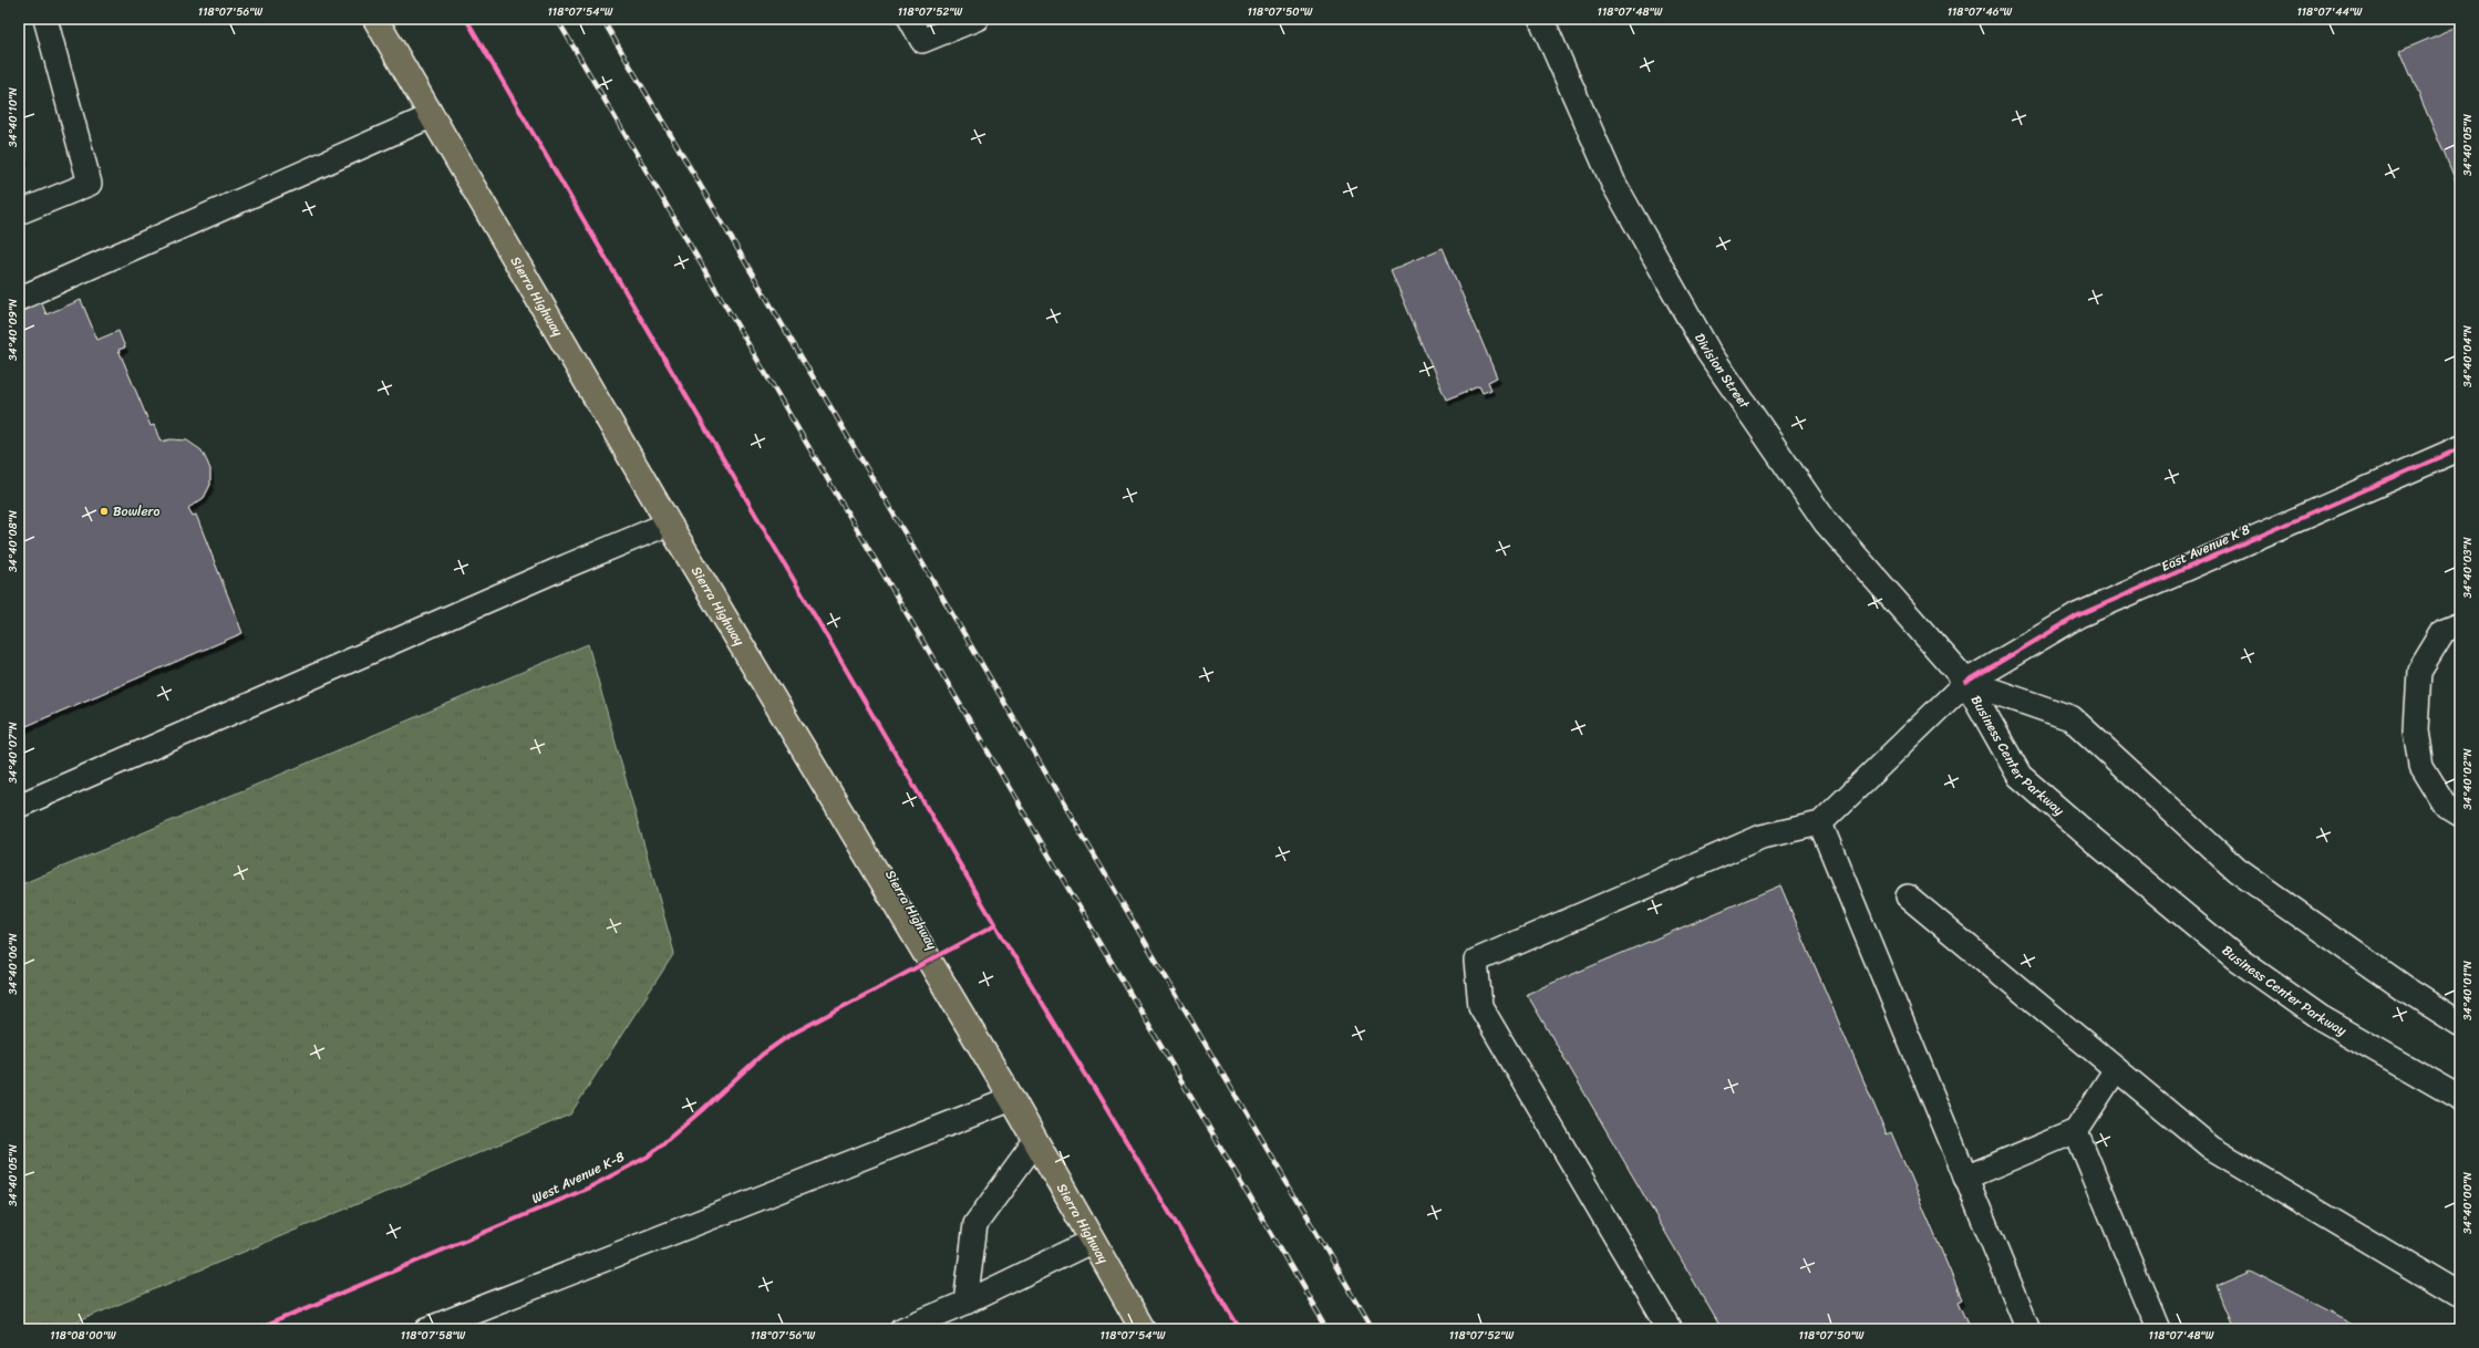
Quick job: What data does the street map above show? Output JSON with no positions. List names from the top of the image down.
{
  "streets": {
    "main road": [
      "Sierra Highway",
      "Division Street",
      "East Avenue K 8",
      "Business Center Parkway"
    ],
    "cycle path": ["West Avenue K-8"]
  },
  "crossings": [
    ["Division Street", "East Avenue K 8"],
    ["Division Street", "Business Center Parkway"],
    ["East Avenue K 8", "Business Center Parkway"]
  ],
  "places": ["Bowlero"],
  "coordinates": [
    "118°07'56\"W",
    "118°07'54\"W",
    "118°07'52\"W",
    "118°07'50\"W",
    "118°07'48\"W",
    "118°07'46\"W",
    "118°07'44\"W",
    "34°40'10\"N",
    "34°40'05\"N",
    "34°40'09\"N",
    "34°40'04\"N",
    "34°40'08\"N",
    "34°40'03\"N",
    "34°40'07\"N",
    "34°40'02\"N",
    "34°40'06\"N",
    "34°40'01\"N",
    "34°40'00\"N",
    "118°08'00\"W",
    "118°07'58\"W"
  ]
}
